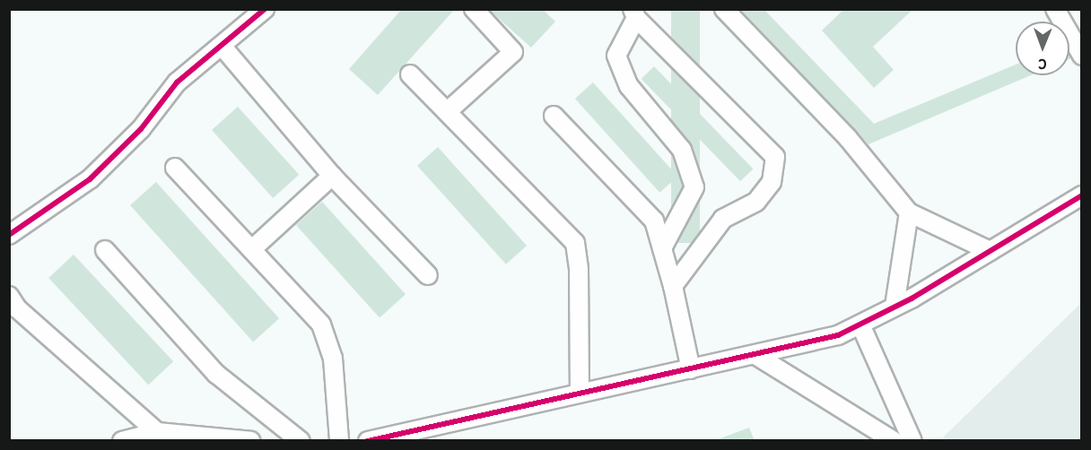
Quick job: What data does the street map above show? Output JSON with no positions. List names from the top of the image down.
{
  "north": "bottom"
}
